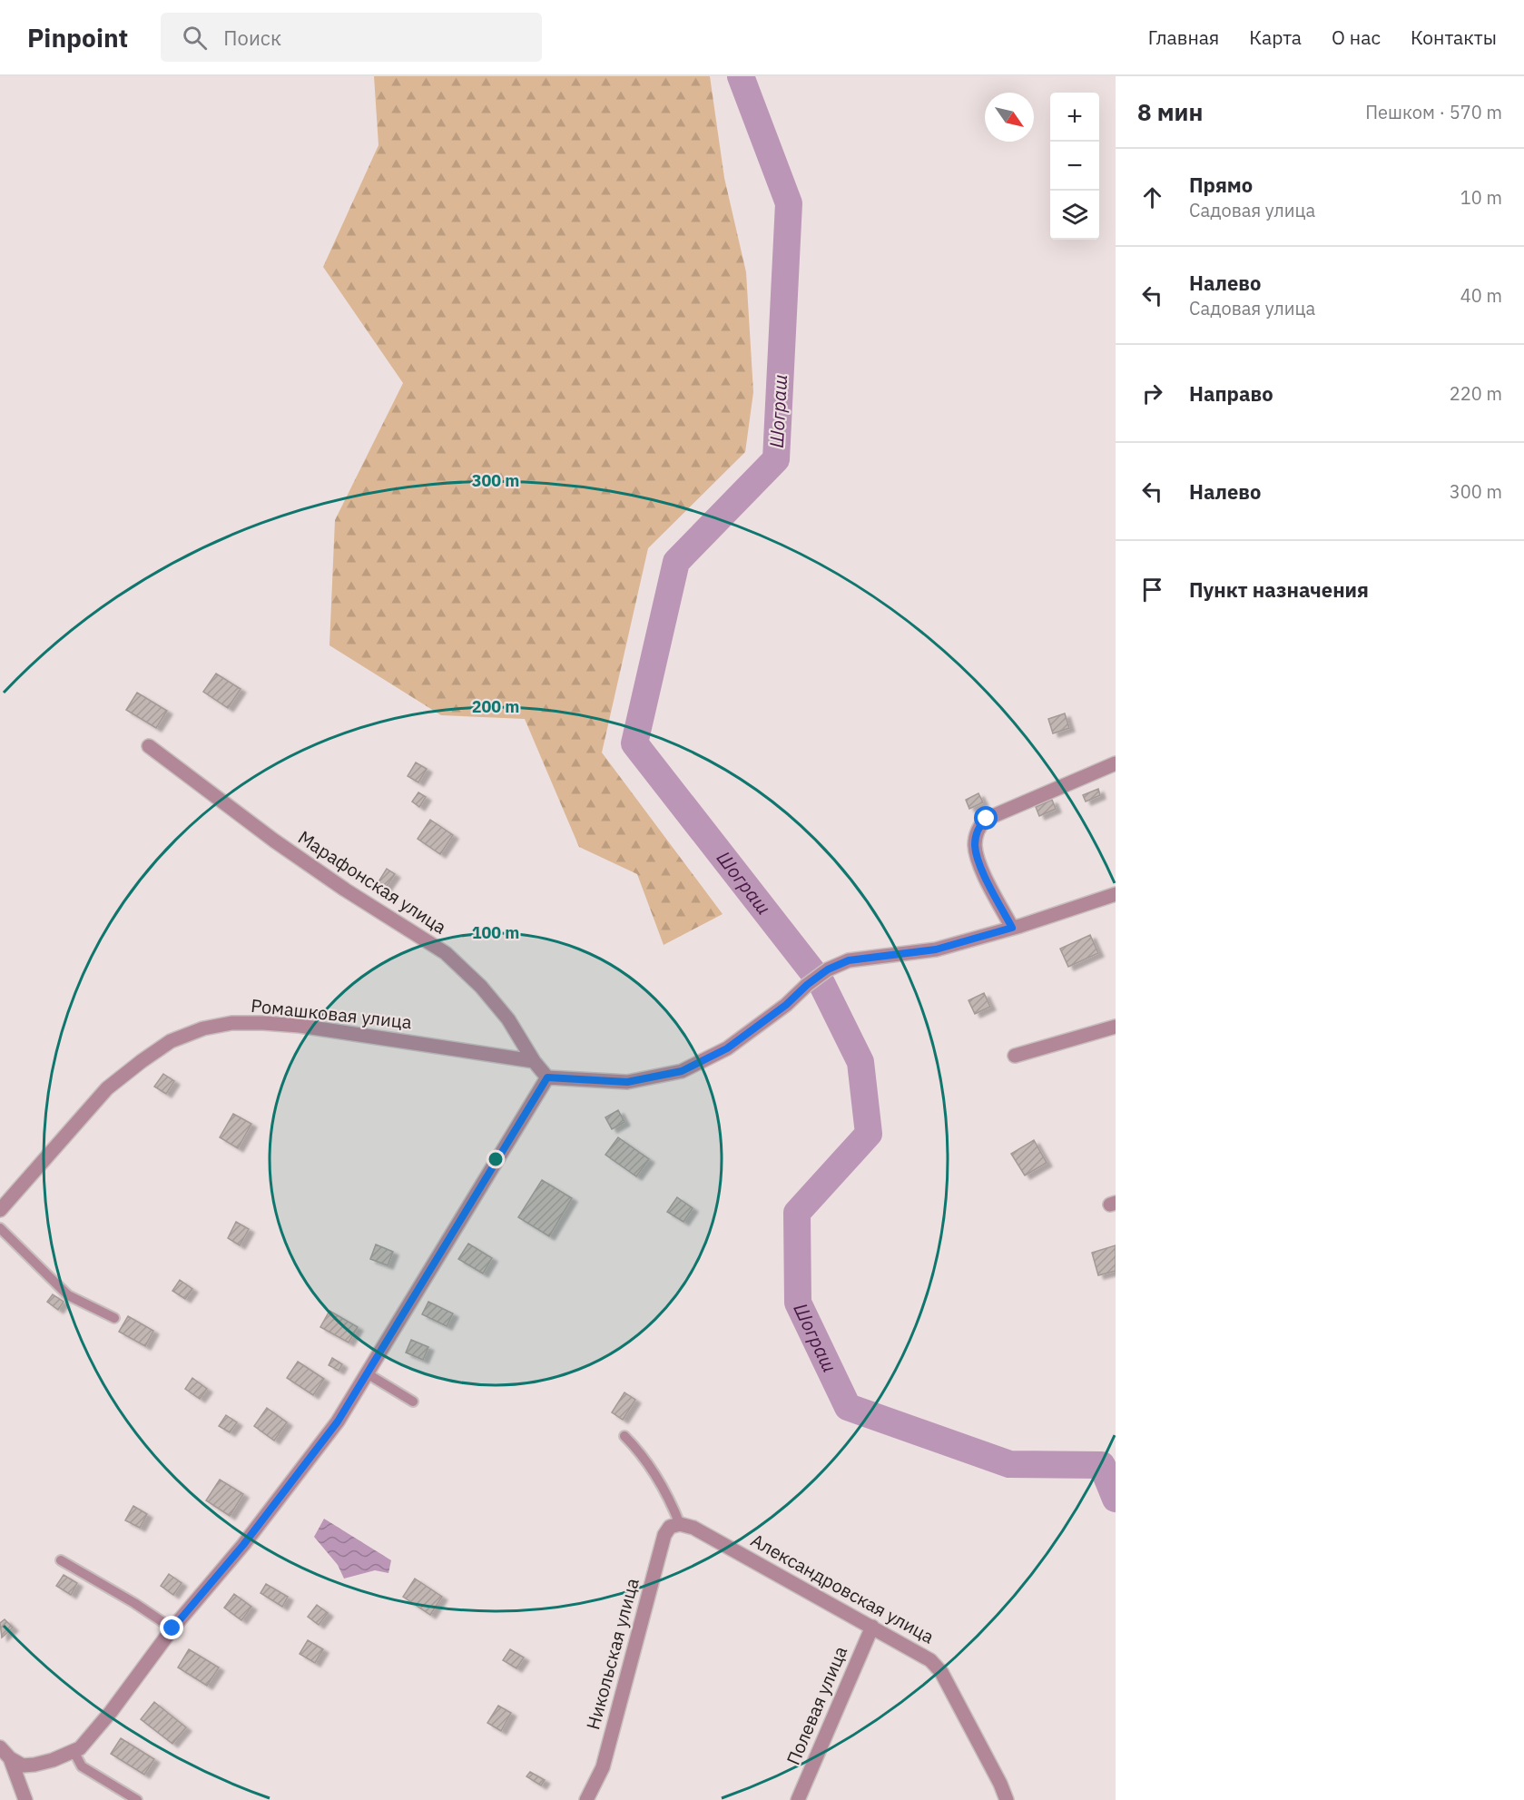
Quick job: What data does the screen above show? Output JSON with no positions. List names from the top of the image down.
{
  "streets": {
    "street": [
      "Марафонская улица",
      "Ромашковая улица",
      "Александровская улица",
      "Никольская улица",
      "Полевая улица"
    ]
  },
  "crossings": [
    ["Марафонская улица", "Ромашковая улица"],
    ["Александровская улица", "Никольская улица"],
    ["Александровская улица", "Полевая улица"]
  ],
  "water": ["Шограш"],
  "north": "bottom right",
  "page": {
    "header": "Pinpoint",
    "search": "Поиск",
    "nav": [
      "Главная",
      "Карта",
      "О нас",
      "Контакты"
    ],
    "heading": ["8 мин", "Пешком · 570 m"],
    "map_buttons": ["+", "−"],
    "list": [
      ["Прямо", "Садовая улица", "10 m"],
      ["Налево", "Садовая улица", "40 m"],
      ["Направо", "220 m"],
      ["Налево", "300 m"],
      "Пункт назначения"
    ]
  },
  "rings": ["300 m", "200 m", "100 m"]
}
